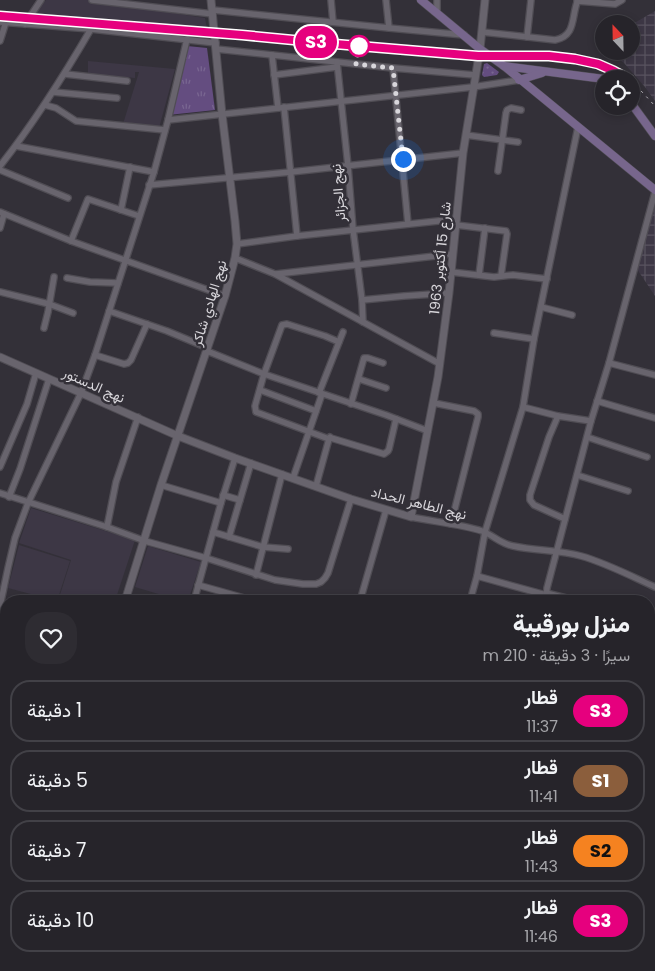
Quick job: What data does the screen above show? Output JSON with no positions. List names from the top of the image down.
{
  "streets": {
    "street": [
      "نهج الجزائر",
      "شارع 15 أكتوبر 1963",
      "نهج الهادي شاكر",
      "نهج الدستور",
      "نهج الطاهر الحداد"
    ]
  },
  "crossings": [
    ["شارع 15 أكتوبر 1963", "نهج الطاهر الحداد"],
    ["نهج الهادي شاكر", "نهج الدستور"],
    ["نهج الهادي شاكر", "نهج الطاهر الحداد"],
    ["نهج الدستور", "نهج الطاهر الحداد"]
  ],
  "north": "top",
  "page": {
    "on_map": "S3",
    "heading": ["منزل بورقيبة", "سيرًا · 3 دقيقة · 210 m"],
    "list": [
      {
        "mark": "S3",
        "name": "قطار",
        "note": "11:37",
        "value": "1 دقيقة"
      },
      {
        "mark": "S1",
        "name": "قطار",
        "note": "11:41",
        "value": "5 دقيقة"
      },
      {
        "mark": "S2",
        "name": "قطار",
        "note": "11:43",
        "value": "7 دقيقة"
      },
      {
        "mark": "S3",
        "name": "قطار",
        "note": "11:46",
        "value": "10 دقيقة"
      }
    ]
  }
}
